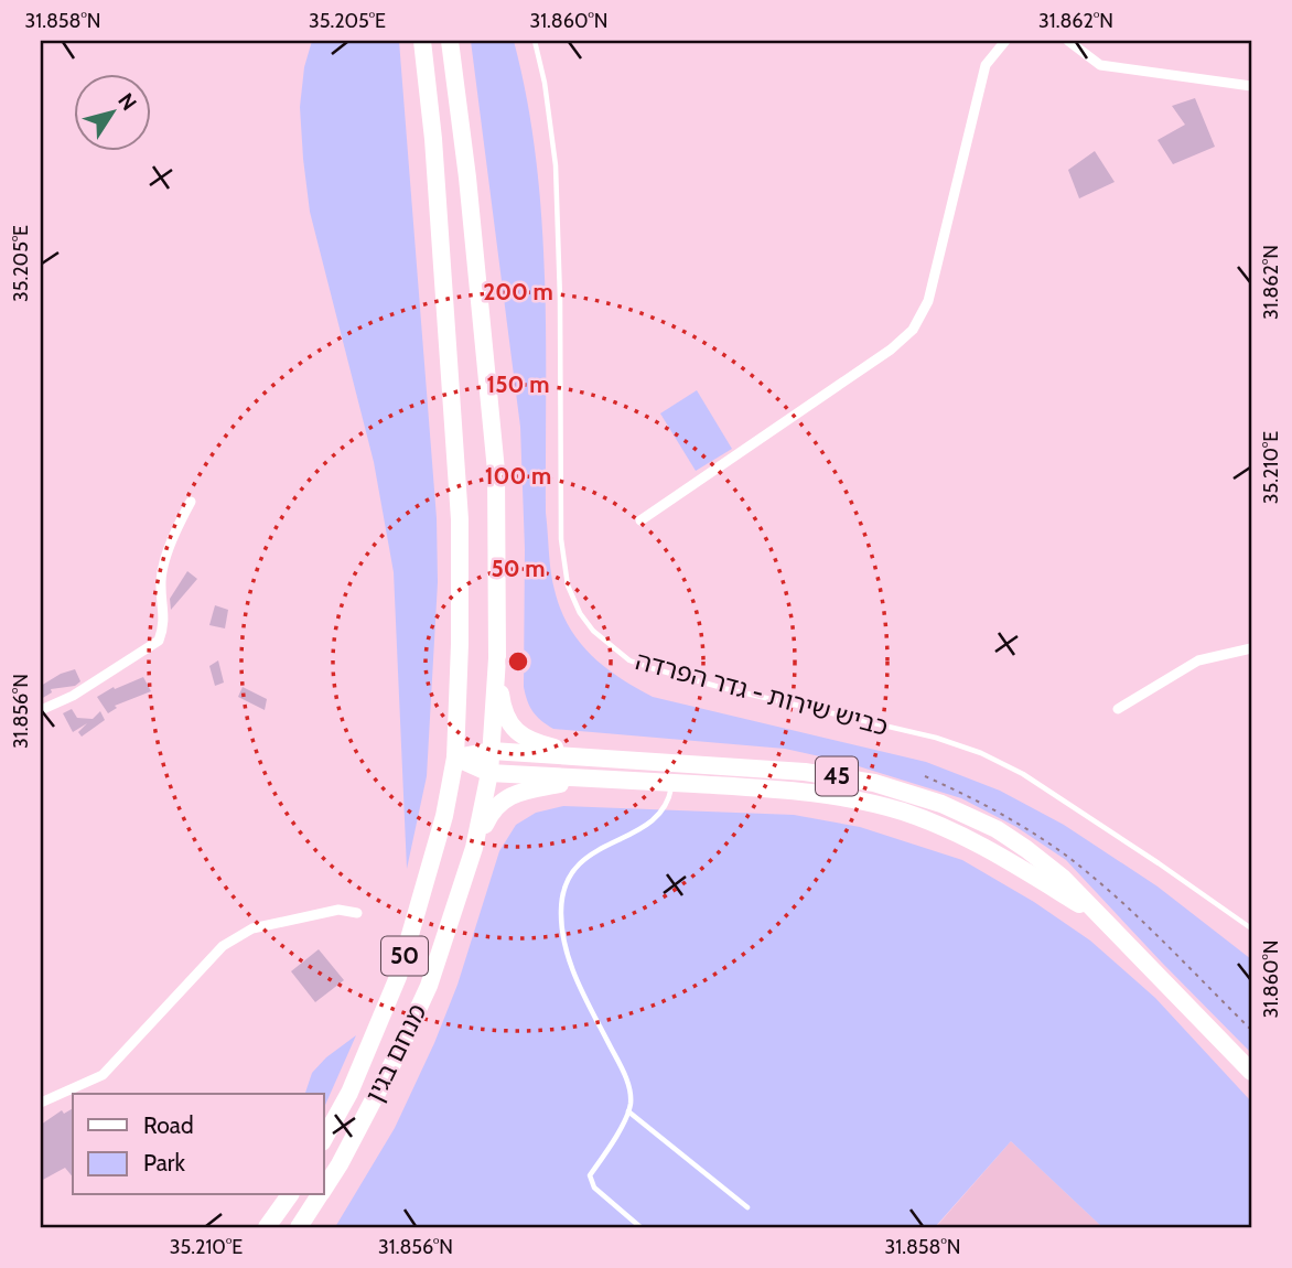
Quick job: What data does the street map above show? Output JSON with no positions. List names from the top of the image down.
{
  "streets": {
    "highway": ["45", "50", "מנחם בגין"],
    "lane": ["כביש שירות - גדר הפרדה"]
  },
  "crossings": [
    ["45", "מנחם בגין"]
  ],
  "legend": ["Road", "Park"],
  "north": "top right",
  "coordinates": [
    "31.858°N",
    "35.205°E",
    "31.860°N",
    "31.862°N",
    "35.210°E",
    "31.856°N"
  ],
  "rings": [
    "200 m",
    "150 m",
    "100 m",
    "50 m"
  ]
}
